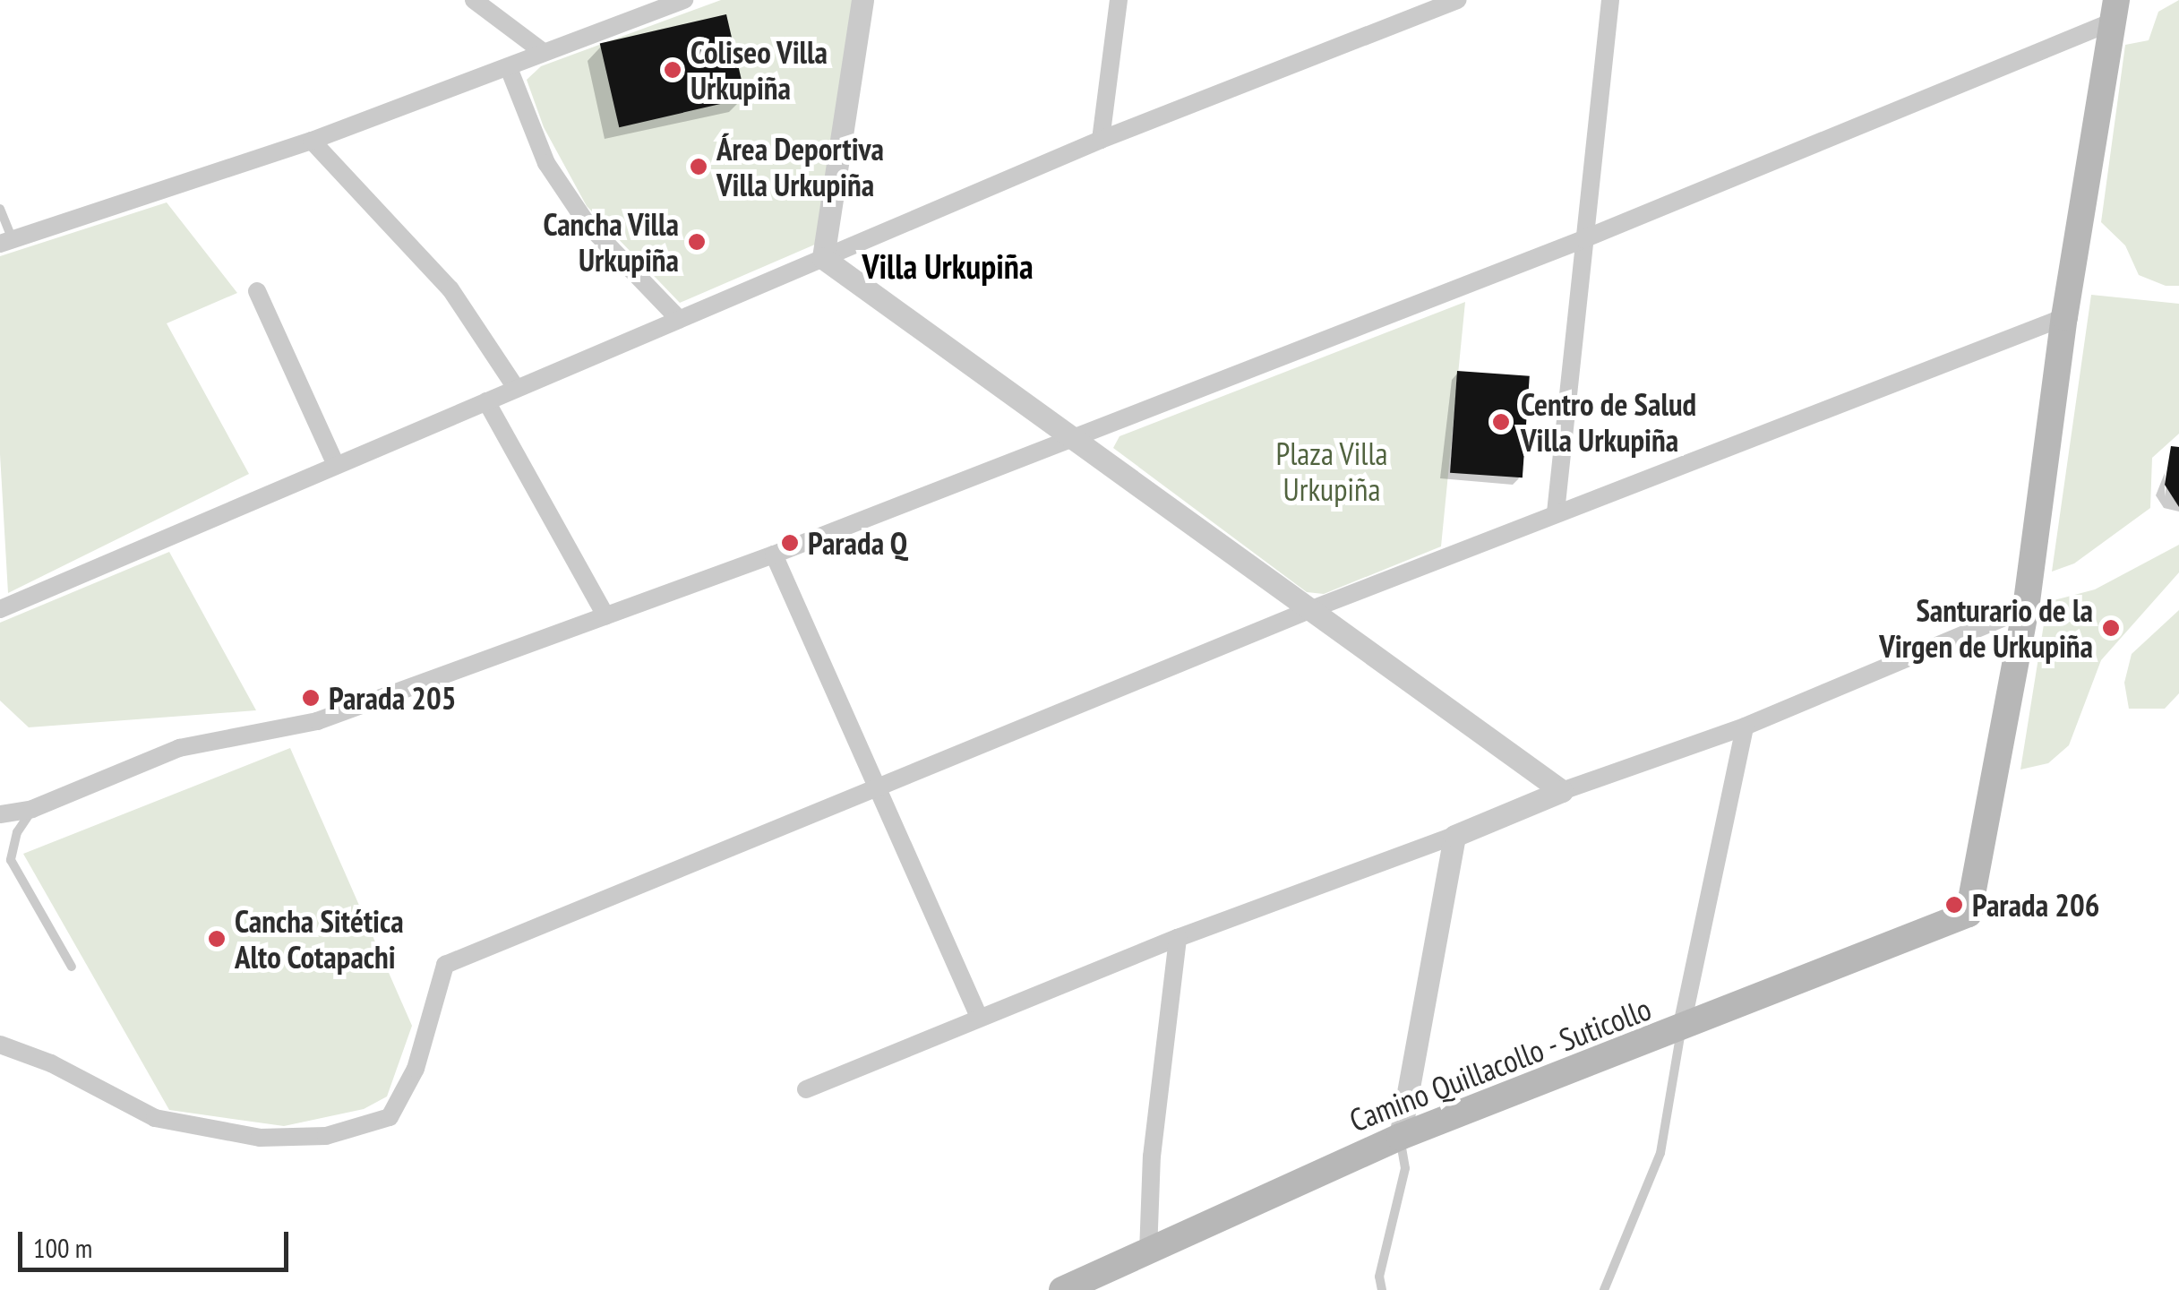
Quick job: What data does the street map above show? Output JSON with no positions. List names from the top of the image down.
{
  "streets": {
    "main road": ["Camino Quillacollo - Suticollo"]
  },
  "districts": ["Villa Urkupiña"],
  "parks": ["Plaza Villa Urkupiña"],
  "places": [
    "Coliseo Villa Urkupiña",
    "Área Deportiva Villa Urkupiña",
    "Cancha Villa Urkupiña",
    "Centro de Salud Villa Urkupiña",
    "Parada Q",
    "Santurario de la Virgen de Urkupiña",
    "Parada 205",
    "Parada 206",
    "Cancha Sitética Alto Cotapachi"
  ],
  "scale_bar": "100 m"
}
